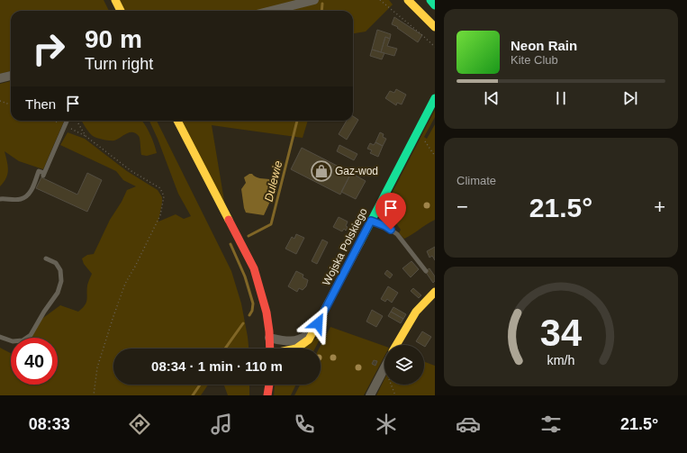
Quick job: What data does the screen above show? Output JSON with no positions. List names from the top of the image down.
{
  "streets": {
    "main road": ["Wojska Polskiego"]
  },
  "water": ["Dulewie"],
  "places": {
    "shop": ["Gaz-wod"]
  },
  "page": {
    "turn": ["90 m", "Turn right"],
    "song": ["Neon Rain", "Kite Club"],
    "then": "Then",
    "tile": "Climate",
    "heat": ["−", "21.5°", "+"],
    "limit": "40",
    "trip": "08:34 · 1 min · 110 m",
    "tabs": ["08:33", "21.5°"],
    "gauge": ["34", "km/h"]
  }
}
